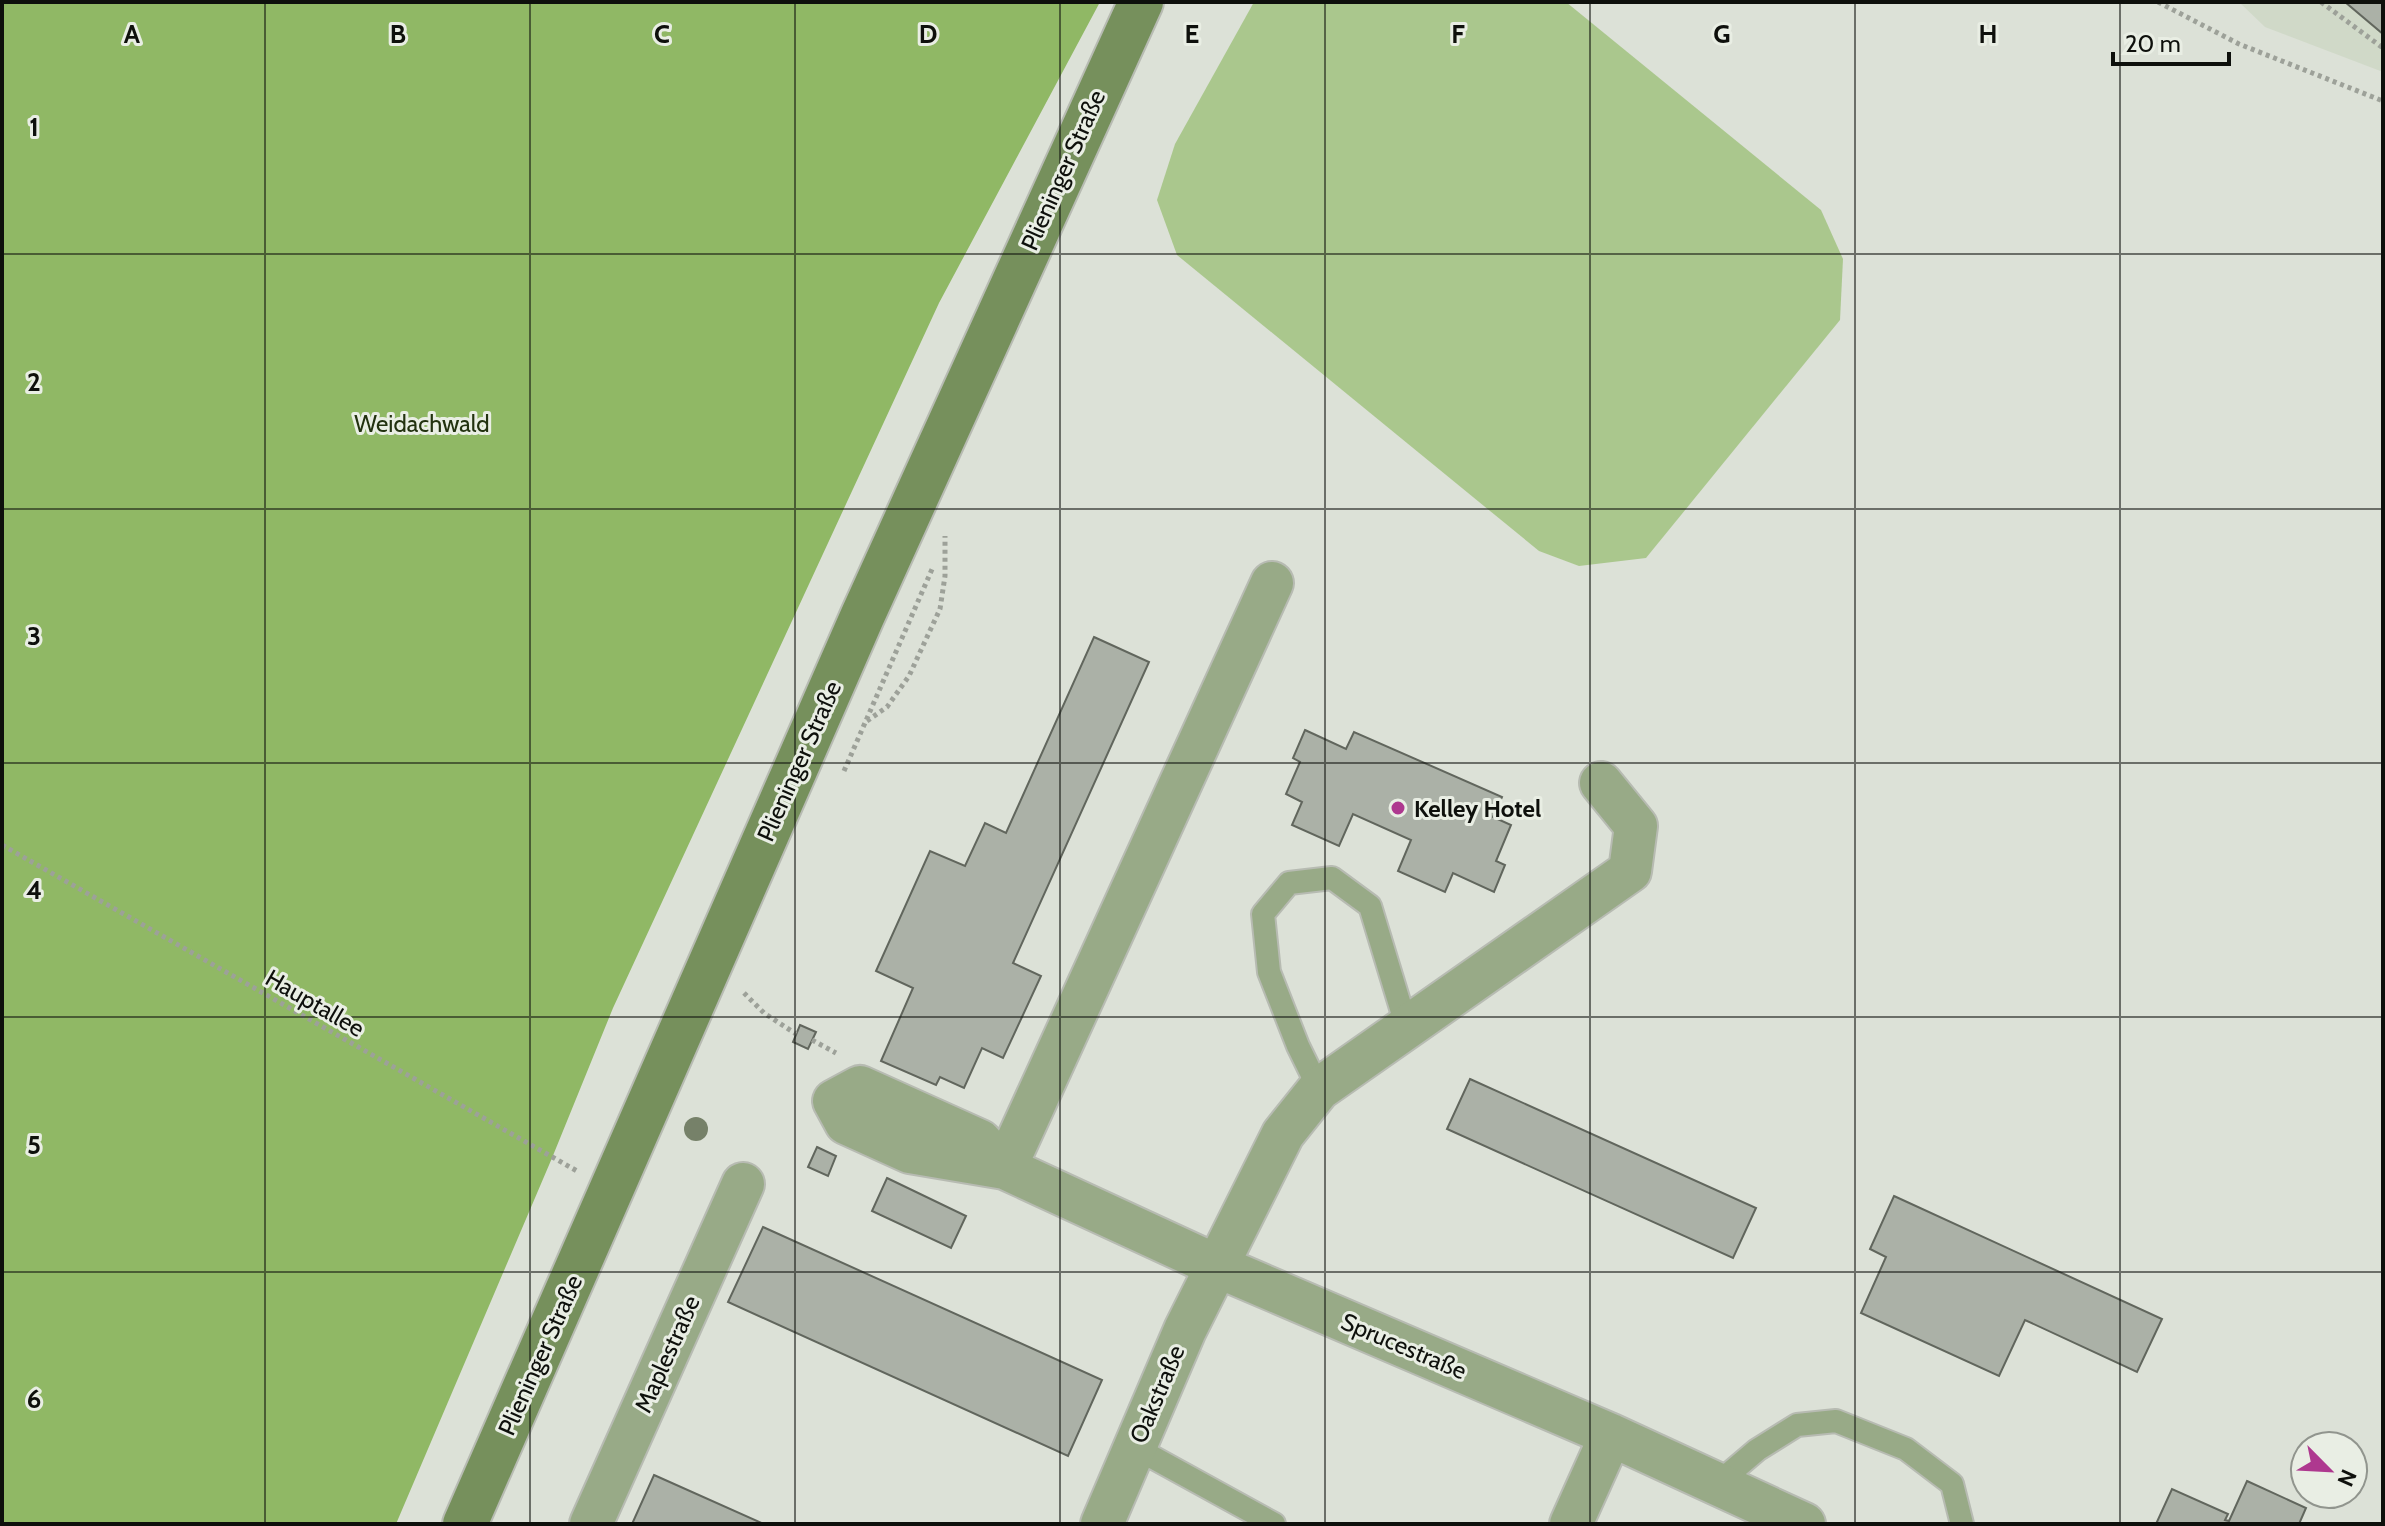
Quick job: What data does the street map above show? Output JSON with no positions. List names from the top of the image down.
{
  "streets": {
    "main road": ["Plieninger Straße"],
    "street": ["Sprucestraße", "Maplestraße", "Oakstraße"],
    "path": ["Hauptallee"]
  },
  "crossings": [
    ["Plieninger Straße", "Hauptallee"],
    ["Sprucestraße", "Oakstraße"]
  ],
  "parks": ["Weidachwald"],
  "places": ["Kelley Hotel"],
  "scale_bar": "20 m",
  "north": "bottom right",
  "grid": {
    "columns": [
      "A",
      "B",
      "C",
      "D",
      "E",
      "F",
      "G",
      "H"
    ],
    "rows": [
      "1",
      "2",
      "3",
      "4",
      "5",
      "6"
    ]
  }
}
